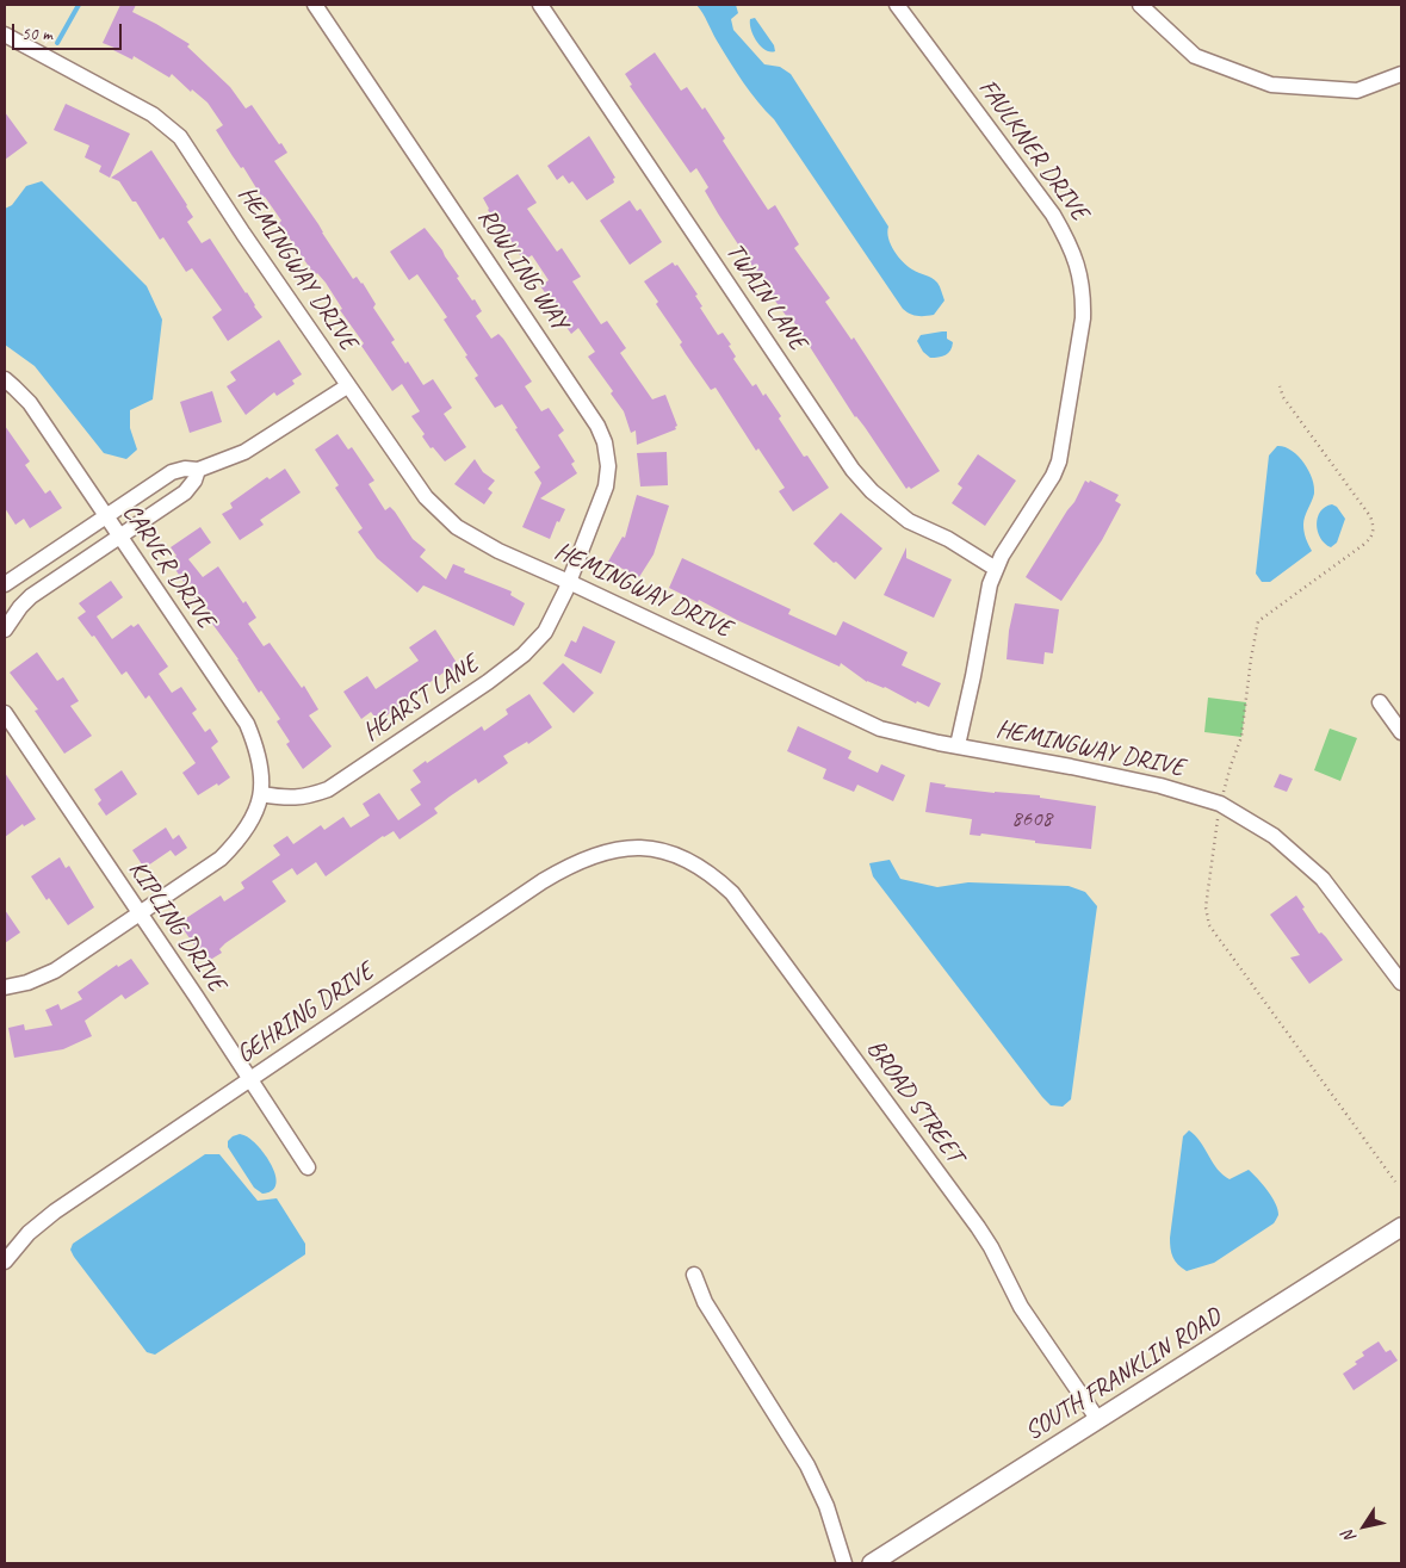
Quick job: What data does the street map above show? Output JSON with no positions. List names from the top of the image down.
{
  "streets": {
    "main road": ["SOUTH FRANKLIN ROAD"],
    "street": [
      "FAULKNER DRIVE",
      "HEMINGWAY DRIVE",
      "ROWLING WAY",
      "TWAIN LANE",
      "CARVER DRIVE",
      "HEARST LANE",
      "KIPLING DRIVE",
      "GEHRING DRIVE",
      "BROAD STREET"
    ]
  },
  "crossings": [
    ["FAULKNER DRIVE", "HEMINGWAY DRIVE"],
    ["FAULKNER DRIVE", "TWAIN LANE"],
    ["HEMINGWAY DRIVE", "ROWLING WAY"],
    ["HEMINGWAY DRIVE", "HEARST LANE"],
    ["ROWLING WAY", "HEARST LANE"],
    ["CARVER DRIVE", "HEARST LANE"],
    ["KIPLING DRIVE", "GEHRING DRIVE"],
    ["GEHRING DRIVE", "BROAD STREET"],
    ["BROAD STREET", "SOUTH FRANKLIN ROAD"]
  ],
  "house_numbers": ["8608"],
  "scale_bar": "50 m",
  "north": "bottom left"
}
